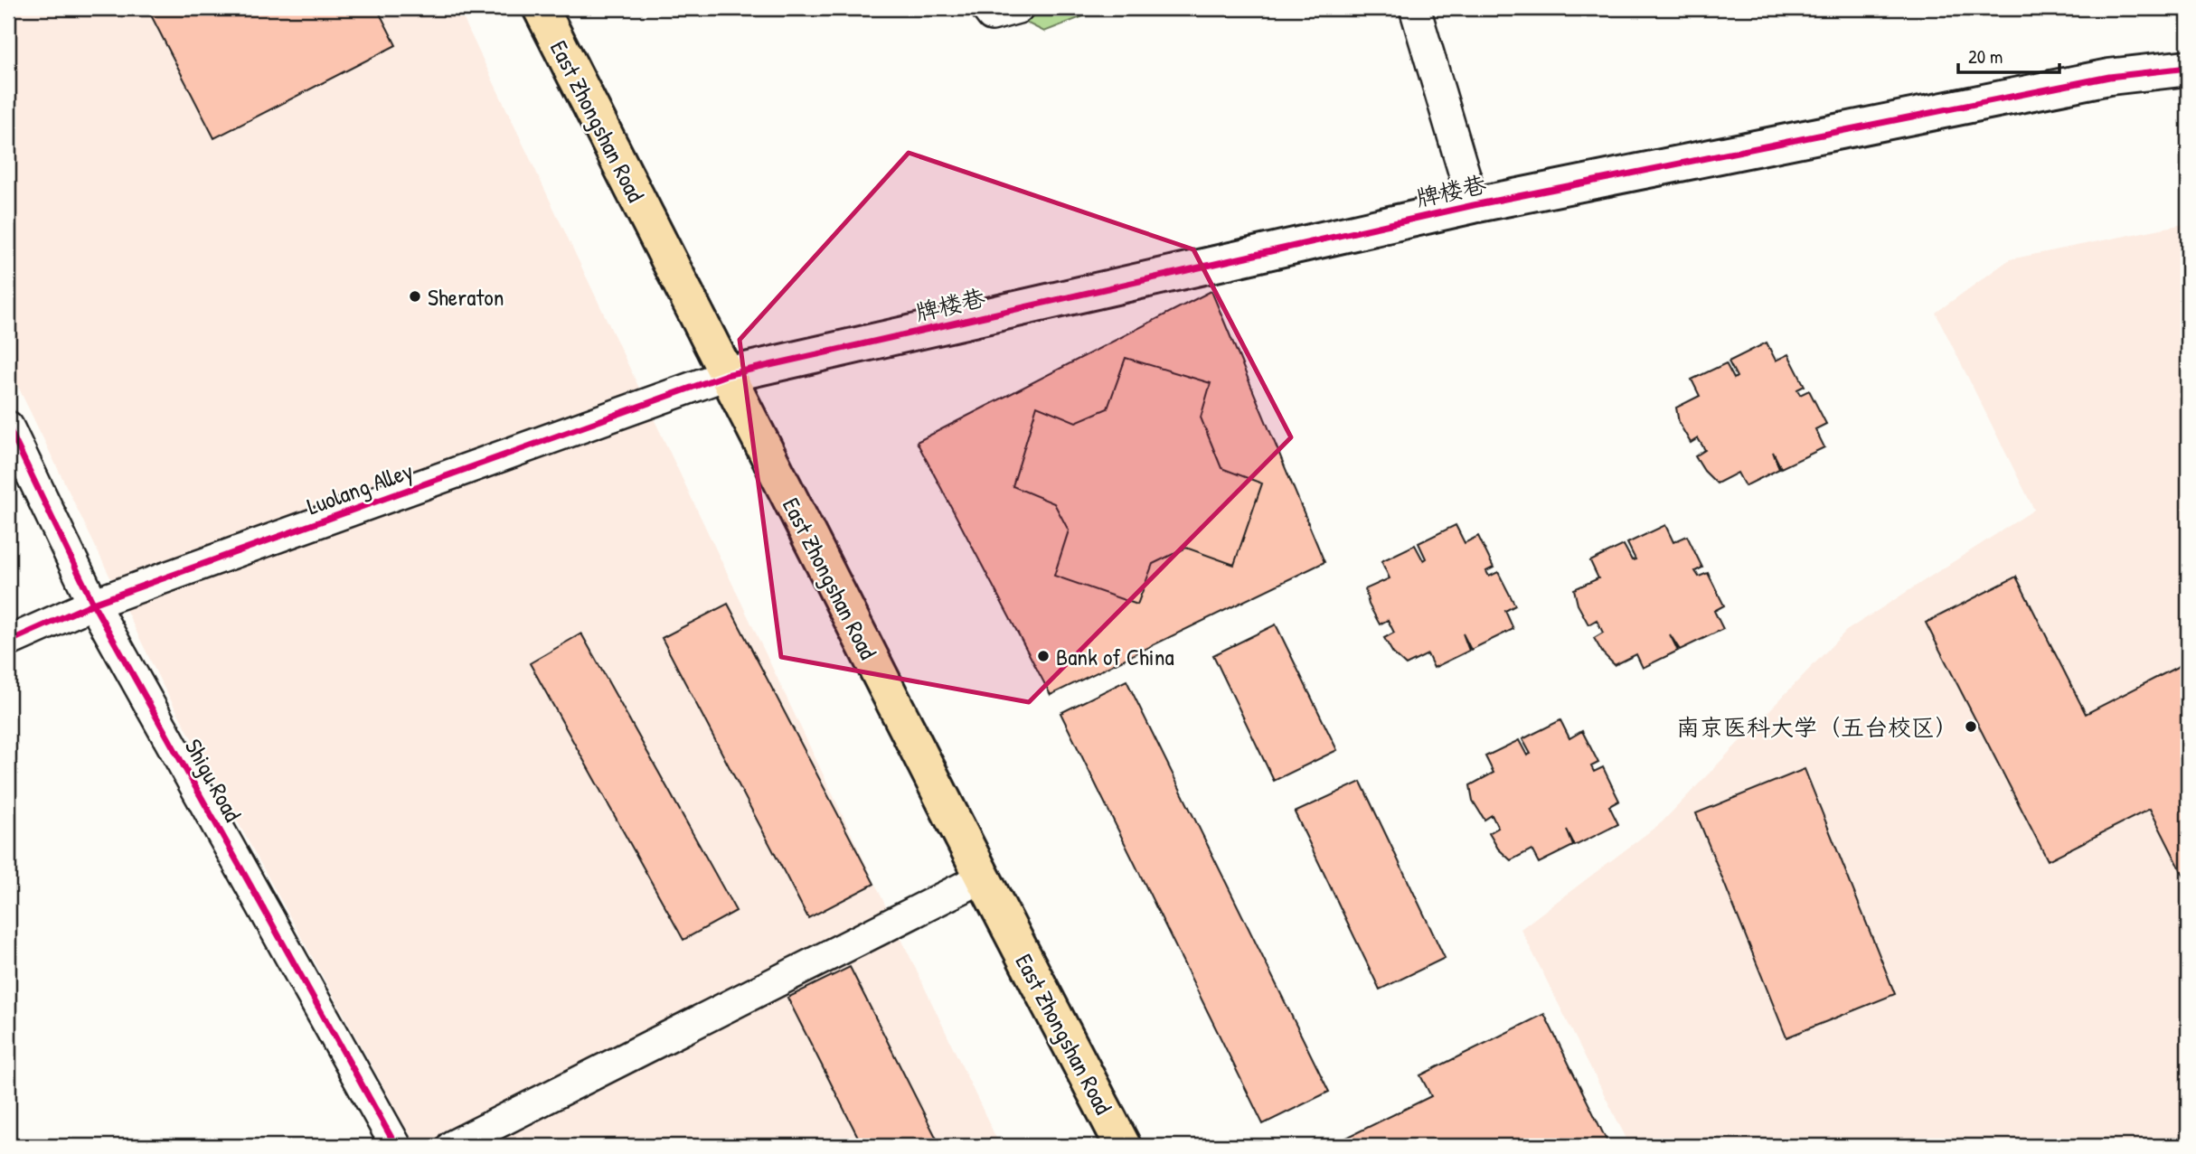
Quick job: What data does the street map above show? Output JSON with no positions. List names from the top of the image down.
{
  "streets": {
    "main road": ["East Zhongshan Road"],
    "street": ["牌楼巷", "Luolang Alley", "Shigu Road"]
  },
  "crossings": [
    ["East Zhongshan Road", "牌楼巷"],
    ["East Zhongshan Road", "Luolang Alley"],
    ["牌楼巷", "Luolang Alley"],
    ["Luolang Alley", "Shigu Road"]
  ],
  "places": ["Sheraton", "Bank of China", "南京医科大学（五台校区）"],
  "scale_bar": "20 m"
}
